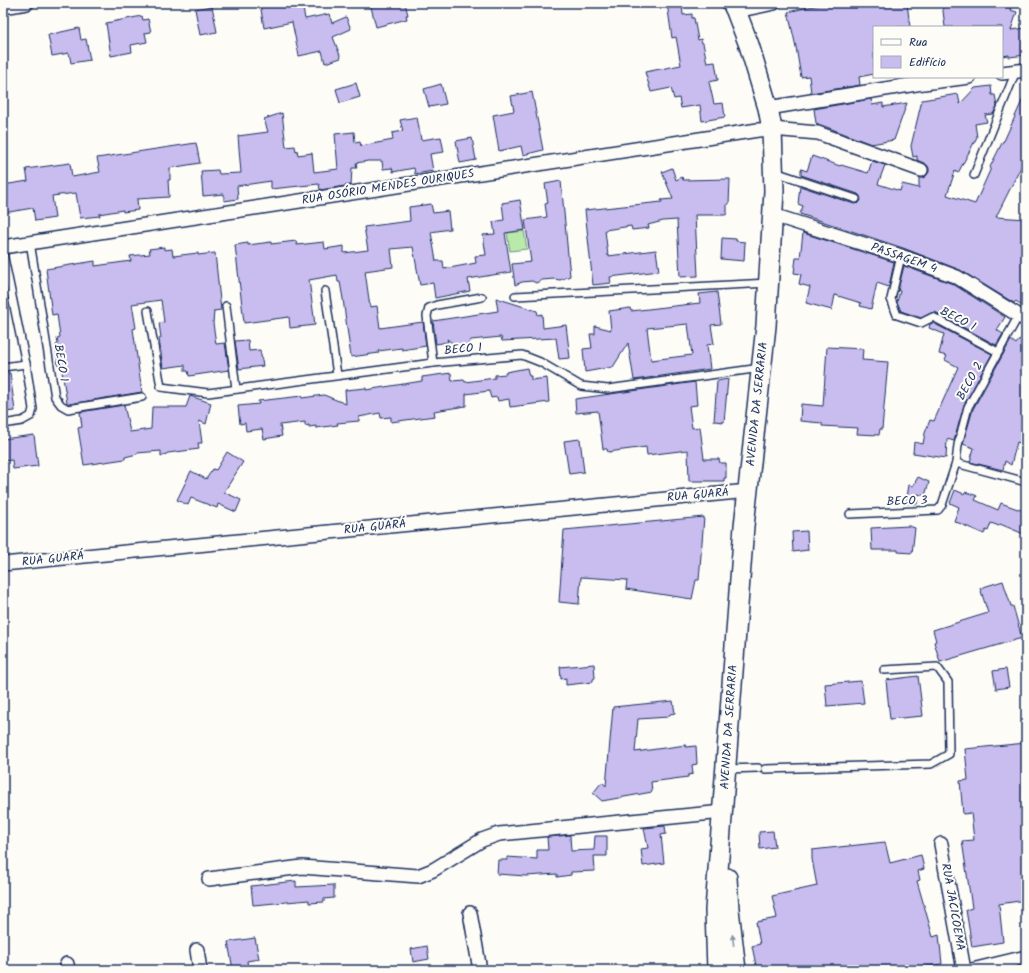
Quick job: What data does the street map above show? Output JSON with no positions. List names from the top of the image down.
{
  "streets": {
    "main road": ["AVENIDA DA SERRARIA"],
    "street": [
      "RUA OSÓRIO MENDES OURIQUES",
      "PASSAGEM 4",
      "RUA GUARÁ",
      "RUA JACICOEMA"
    ],
    "lane": ["BECO 1", "BECO 2", "BECO 3"]
  },
  "crossings": [
    ["RUA OSÓRIO MENDES OURIQUES", "BECO 1"],
    ["RUA OSÓRIO MENDES OURIQUES", "AVENIDA DA SERRARIA"],
    ["PASSAGEM 4", "BECO 1"],
    ["PASSAGEM 4", "BECO 2"],
    ["PASSAGEM 4", "AVENIDA DA SERRARIA"],
    ["BECO 1", "BECO 2"],
    ["BECO 1", "AVENIDA DA SERRARIA"],
    ["BECO 2", "BECO 3"],
    ["AVENIDA DA SERRARIA", "RUA GUARÁ"]
  ],
  "legend": ["Rua", "Edifício"]
}
